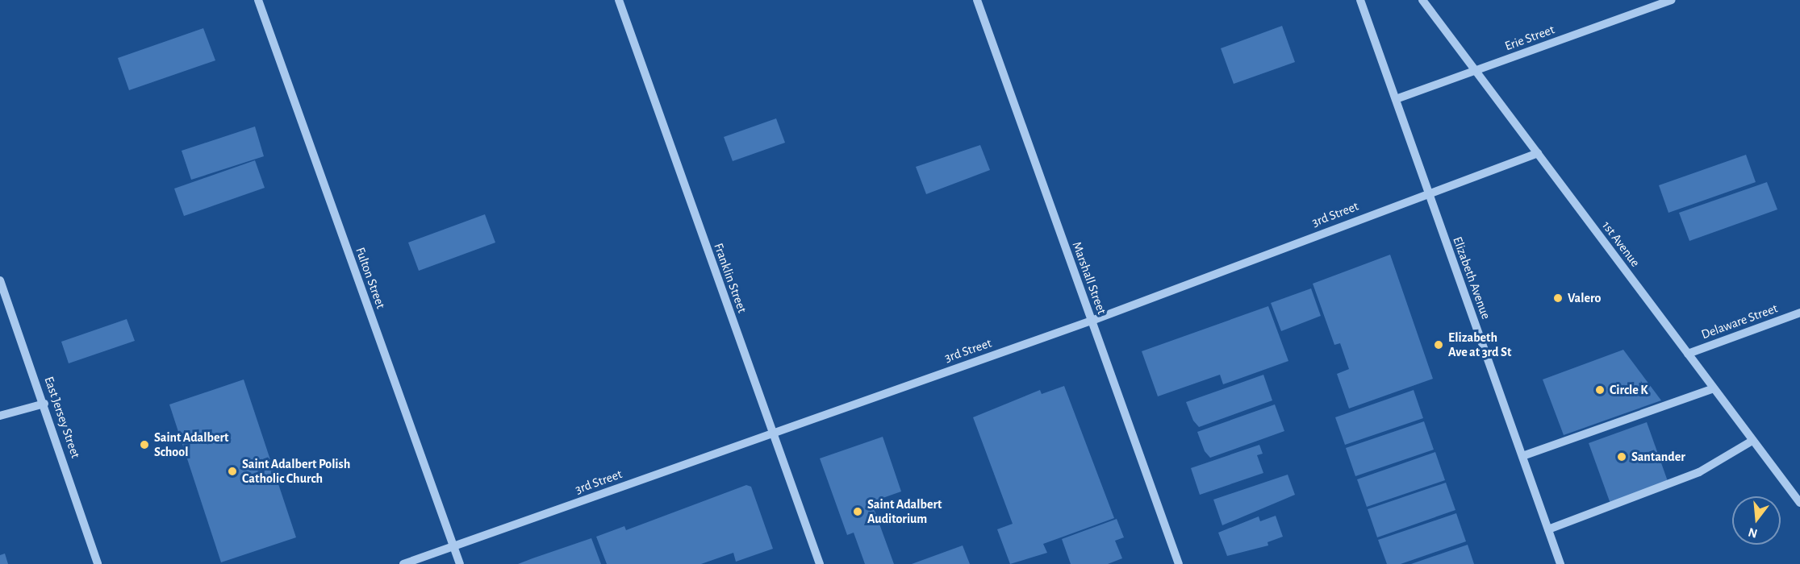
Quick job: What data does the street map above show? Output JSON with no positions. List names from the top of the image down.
{
  "streets": {
    "street": [
      "Erie Street",
      "3rd Street",
      "1st Avenue",
      "Fulton Street",
      "Franklin Street",
      "Marshall Street",
      "Elizabeth Avenue",
      "Delaware Street",
      "East Jersey Street"
    ]
  },
  "crossings": [
    ["Erie Street", "1st Avenue"],
    ["Erie Street", "Elizabeth Avenue"],
    ["3rd Street", "1st Avenue"],
    ["3rd Street", "Fulton Street"],
    ["3rd Street", "Franklin Street"],
    ["3rd Street", "Marshall Street"],
    ["3rd Street", "Elizabeth Avenue"],
    ["1st Avenue", "Delaware Street"]
  ],
  "places": [
    "Valero",
    "Elizabeth Ave at 3rd St",
    "Circle K",
    "Saint Adalbert School",
    "Santander",
    "Saint Adalbert Polish Catholic Church",
    "Saint Adalbert Auditorium"
  ],
  "north": "bottom"
}
